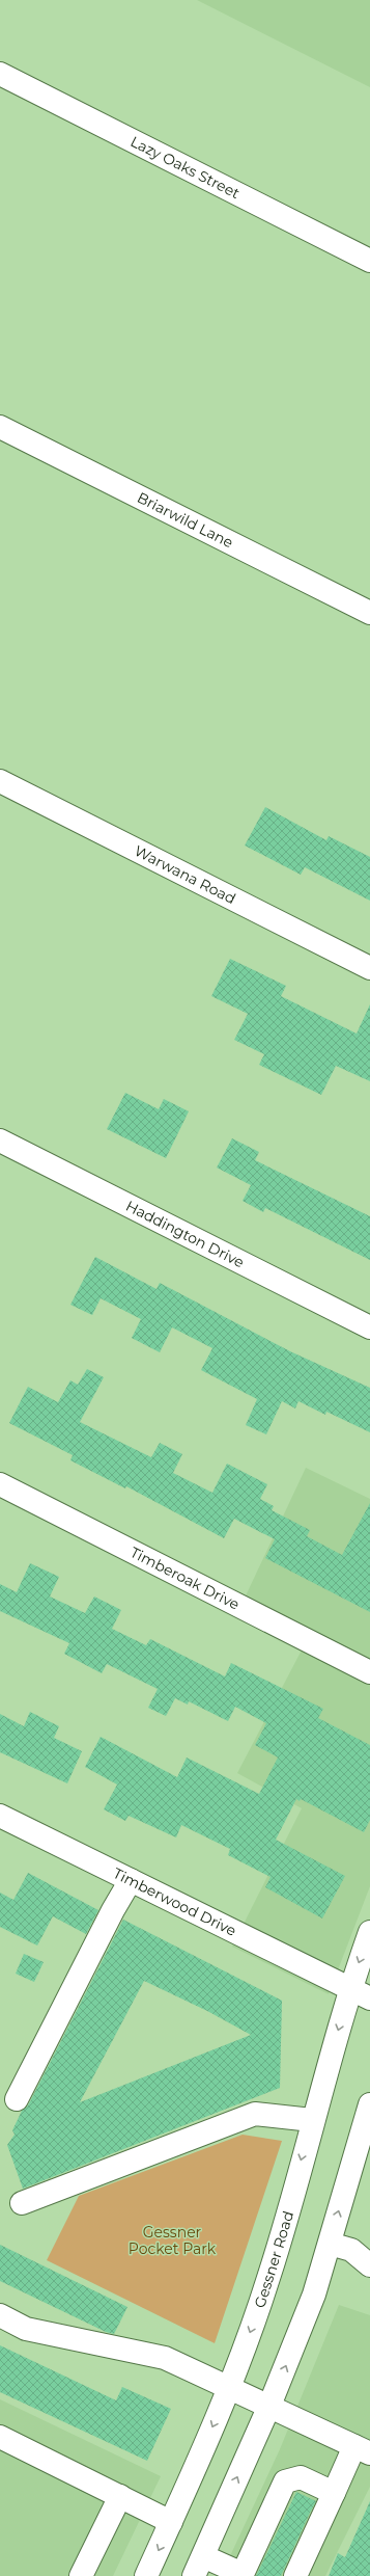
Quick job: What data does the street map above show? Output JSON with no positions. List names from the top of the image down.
{
  "streets": {
    "street": [
      "Lazy Oaks Street",
      "Briarwild Lane",
      "Warwana Road",
      "Haddington Drive",
      "Timberoak Drive",
      "Timberwood Drive",
      "Gessner Road"
    ]
  },
  "crossings": [
    ["Timberwood Drive", "Gessner Road"]
  ],
  "parks": ["Gessner Pocket Park"]
}
